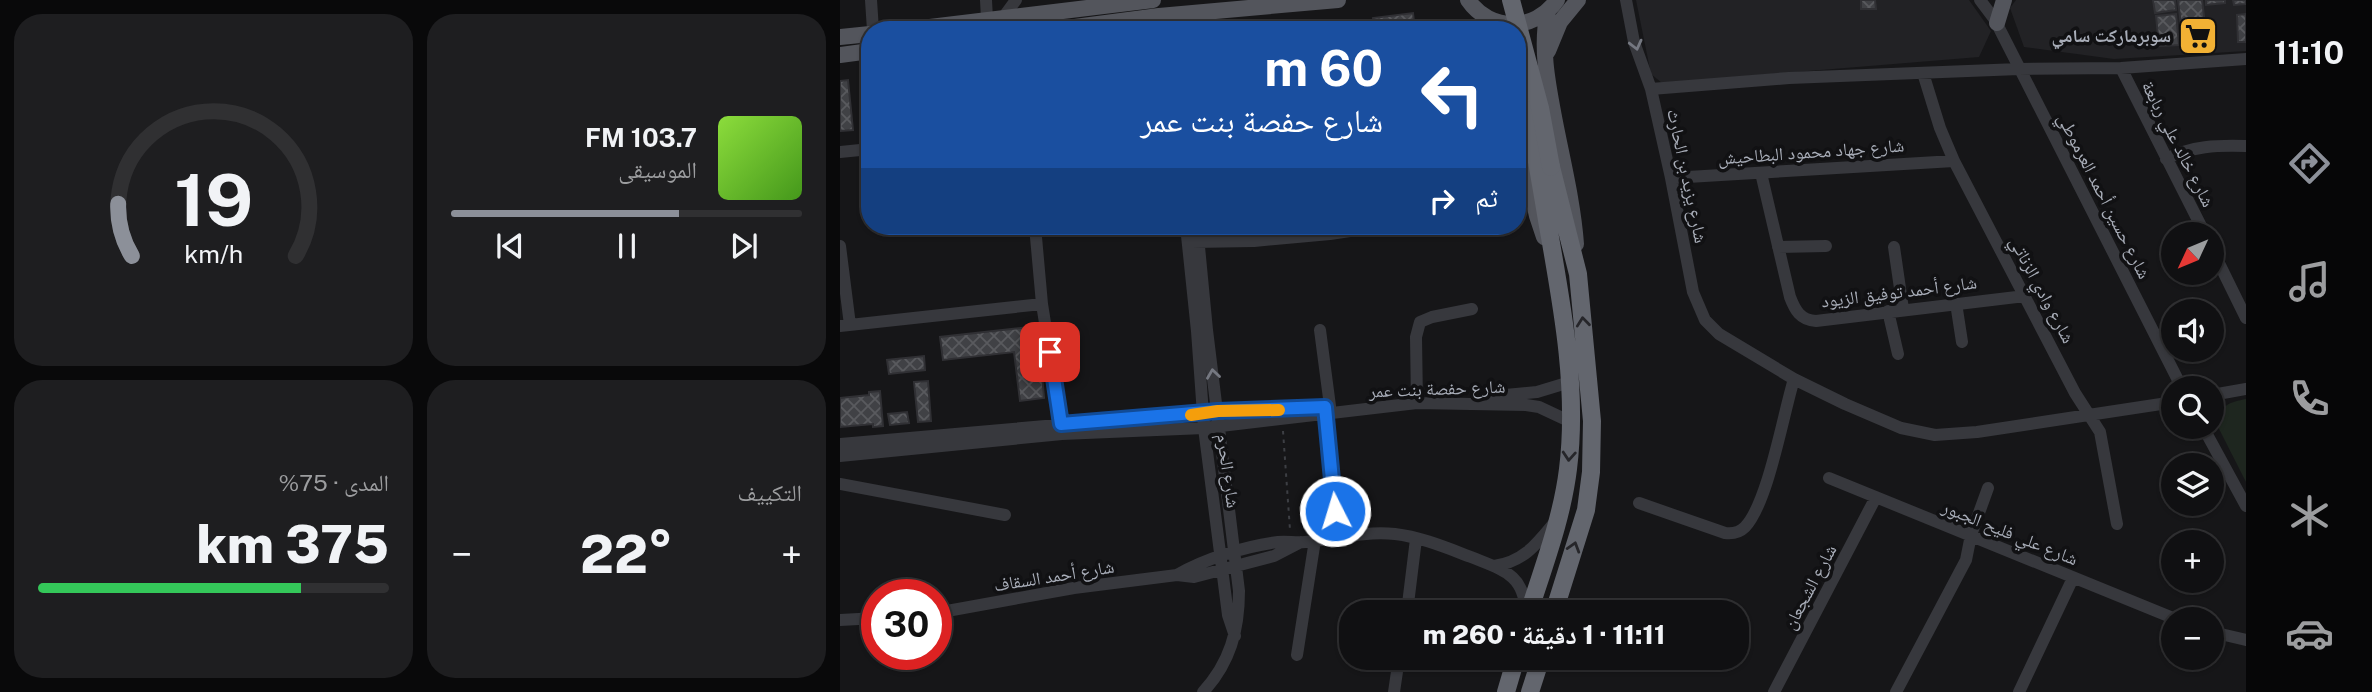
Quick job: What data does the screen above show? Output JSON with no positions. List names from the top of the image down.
{
  "streets": {
    "street": [
      "شارع خالد علي ربابعة",
      "شارع جهاد محمود البطاحيش",
      "شارع يزيد بن الحارث",
      "شارع حسين أحمد العرموطي",
      "شارع وادي الزناتي",
      "شارع أحمد توفيق الزيود",
      "شارع حفصة بنت عمر",
      "شارع الحرم",
      "شارع علي فليح الجبور",
      "شارع أحمد السقاف",
      "شارع الشجعان"
    ]
  },
  "crossings": [
    ["شارع خالد علي ربابعة", "شارع يزيد بن الحارث"],
    ["شارع جهاد محمود البطاحيش", "شارع يزيد بن الحارث"],
    ["شارع جهاد محمود البطاحيش", "شارع وادي الزناتي"],
    ["شارع جهاد محمود البطاحيش", "شارع أحمد توفيق الزيود"],
    ["شارع يزيد بن الحارث", "شارع حسين أحمد العرموطي"],
    ["شارع يزيد بن الحارث", "شارع وادي الزناتي"],
    ["شارع وادي الزناتي", "شارع أحمد توفيق الزيود"],
    ["شارع حفصة بنت عمر", "شارع الحرم"],
    ["شارع الحرم", "شارع أحمد السقاف"],
    ["شارع علي فليح الجبور", "شارع الشجعان"]
  ],
  "places": {
    "supermarket": ["سوبرماركت سامي"]
  },
  "north": "bottom left",
  "page": {
    "tabs": "11:10",
    "turn": ["60 m", "شارع حفصة بنت عمر"],
    "song": ["103.7 FM", "الموسيقى"],
    "then": "ثم",
    "map_buttons": ["+", "−"],
    "tile": [
      "التكييف",
      ["المدى · 75%", "375 km"]
    ],
    "heat": ["−", "22°", "+"],
    "limit": "30",
    "trip": "11:11 · 1 دقيقة · 260 m",
    "gauge": ["19", "km/h"]
  }
}
